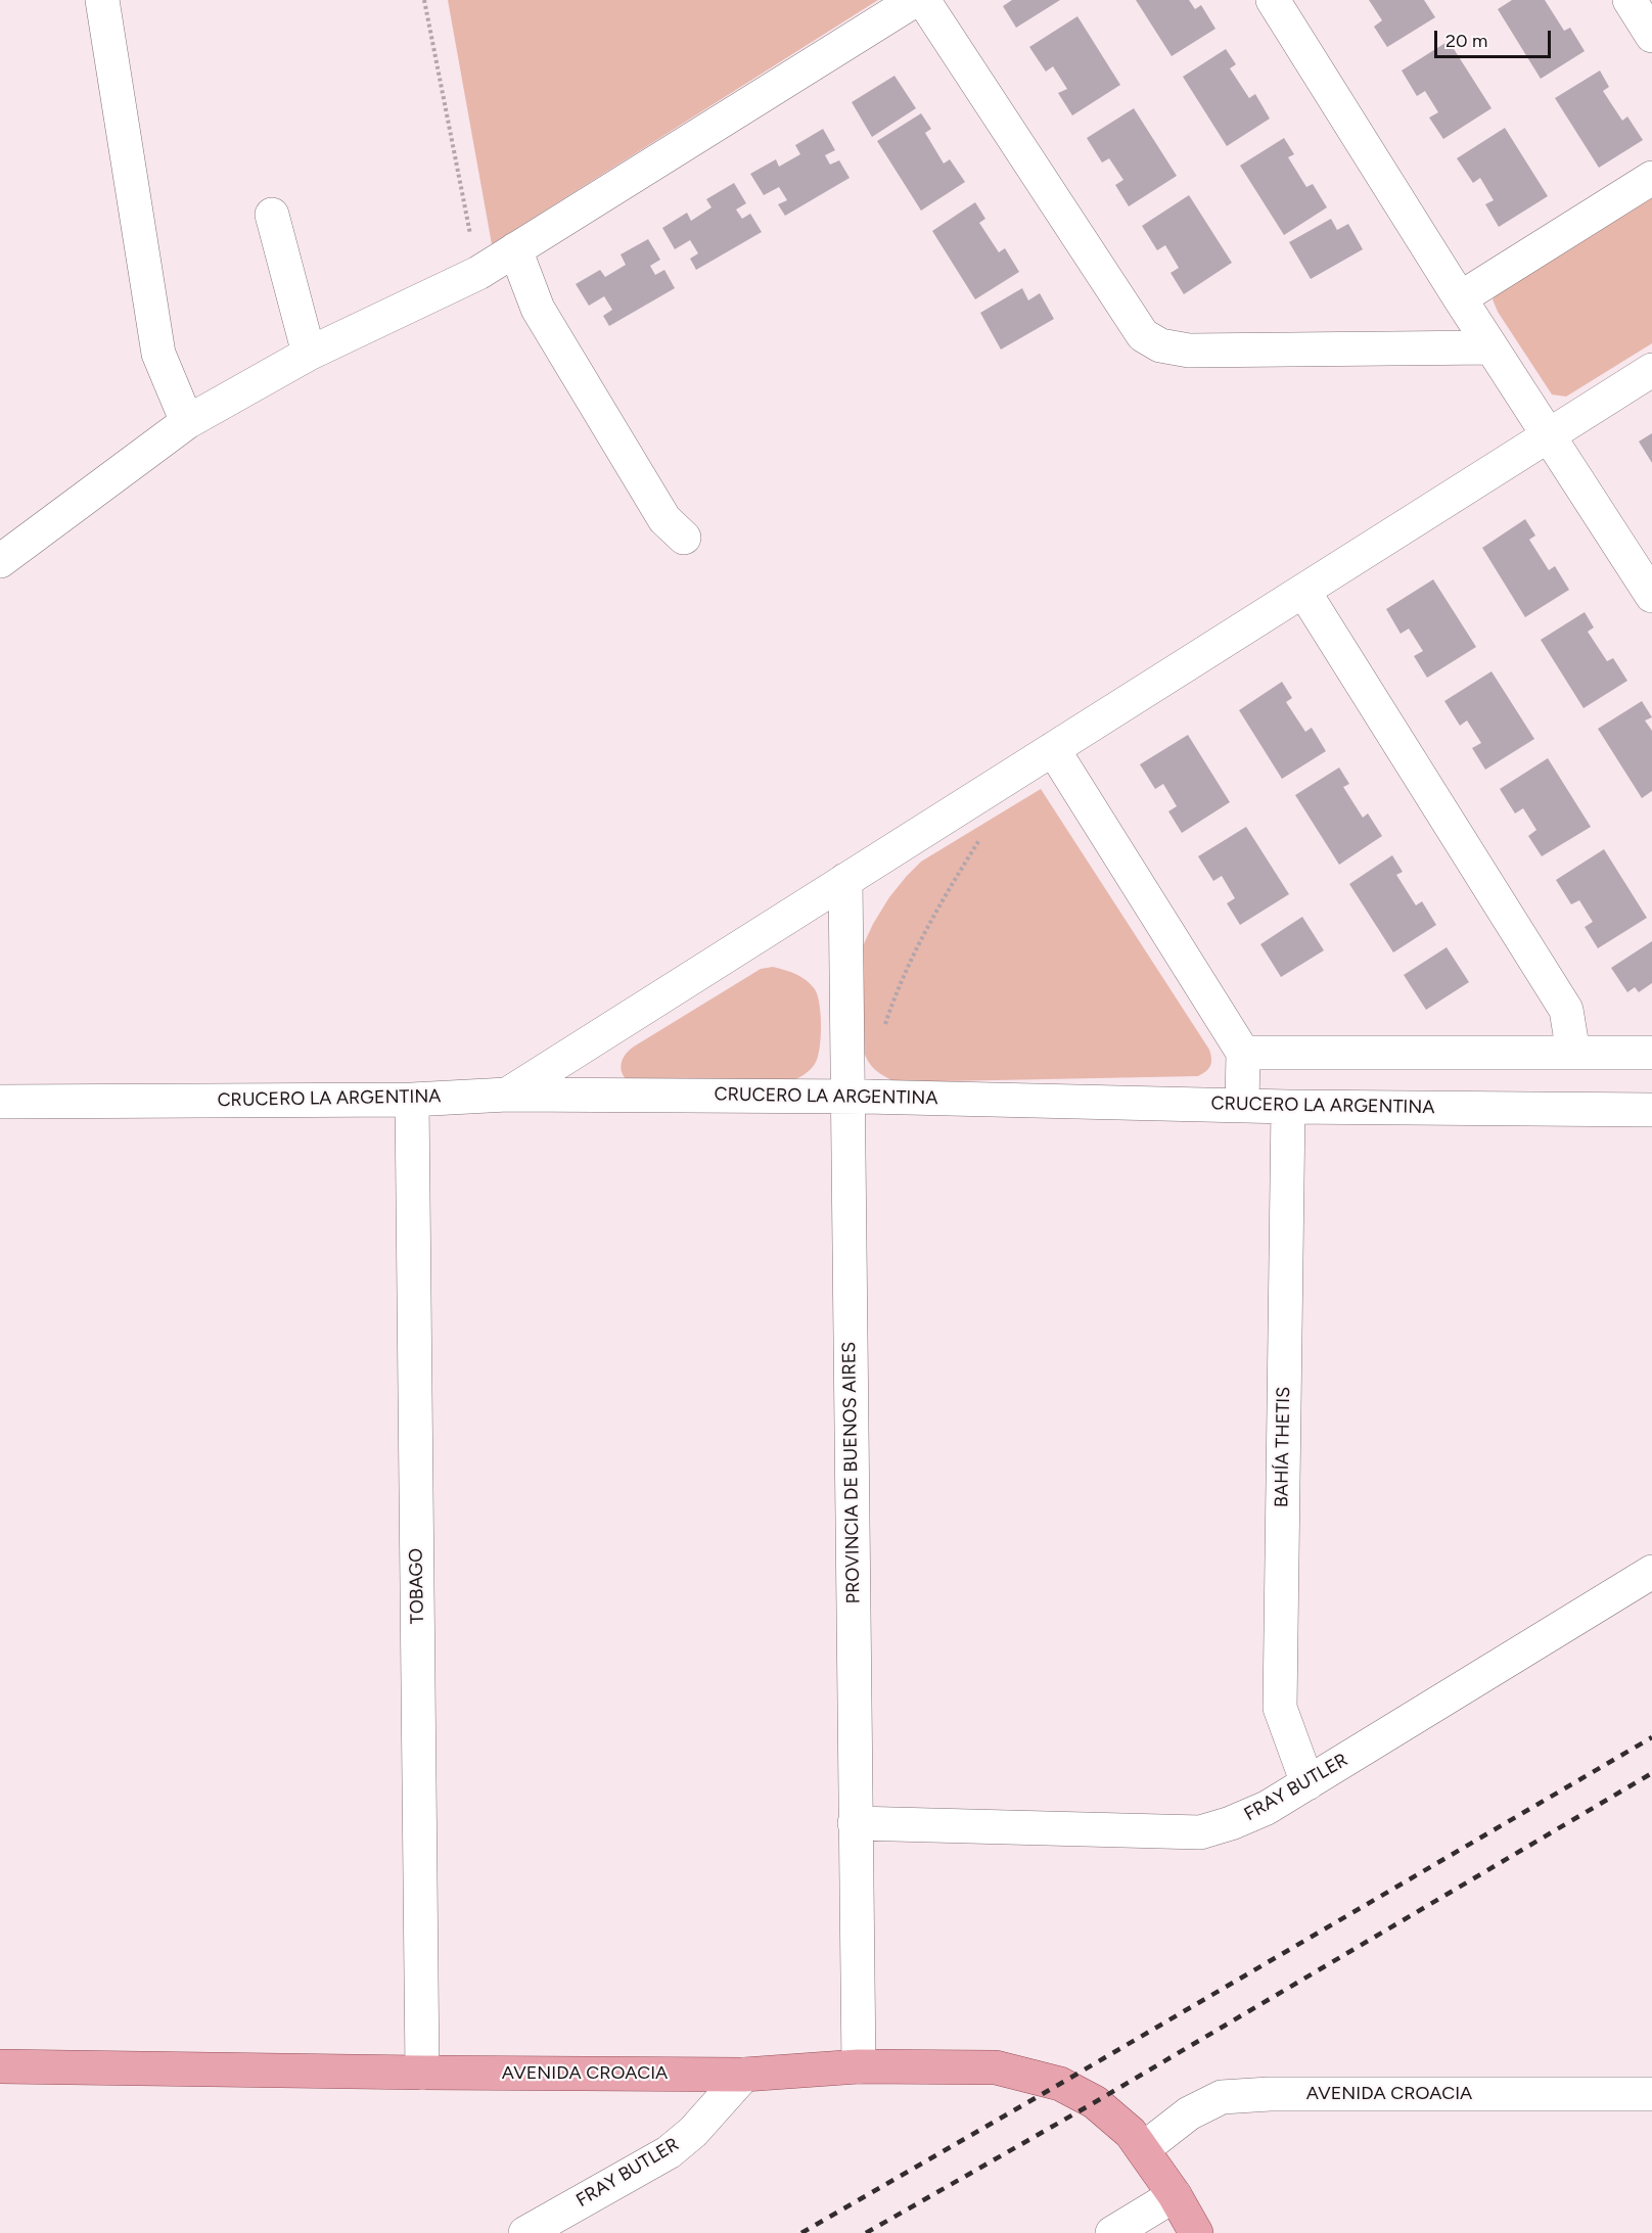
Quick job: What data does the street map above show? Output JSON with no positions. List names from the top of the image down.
{
  "streets": {
    "main road": ["AVENIDA CROACIA"],
    "street": [
      "CRUCERO LA ARGENTINA",
      "BAHÍA THETIS",
      "PROVINCIA DE BUENOS AIRES",
      "TOBAGO",
      "FRAY BUTLER"
    ]
  },
  "crossings": [
    ["CRUCERO LA ARGENTINA", "BAHÍA THETIS"],
    ["CRUCERO LA ARGENTINA", "PROVINCIA DE BUENOS AIRES"],
    ["CRUCERO LA ARGENTINA", "TOBAGO"],
    ["BAHÍA THETIS", "FRAY BUTLER"],
    ["PROVINCIA DE BUENOS AIRES", "FRAY BUTLER"],
    ["PROVINCIA DE BUENOS AIRES", "AVENIDA CROACIA"],
    ["TOBAGO", "AVENIDA CROACIA"],
    ["FRAY BUTLER", "AVENIDA CROACIA"]
  ],
  "scale_bar": "20 m"
}
